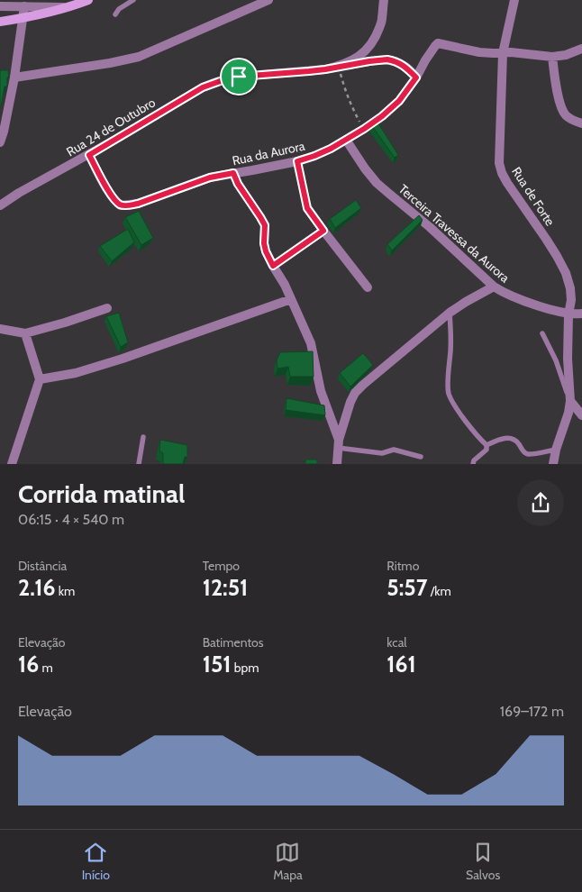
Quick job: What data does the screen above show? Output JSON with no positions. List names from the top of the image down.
{
  "streets": {
    "street": [
      "Rua 24 de Outubro",
      "Rua da Aurora",
      "Rua de Forte",
      "Terceira Travessa da Aurora"
    ]
  },
  "crossings": [
    ["Rua 24 de Outubro", "Rua da Aurora"],
    ["Rua da Aurora", "Rua de Forte"],
    ["Rua da Aurora", "Terceira Travessa da Aurora"],
    ["Rua de Forte", "Terceira Travessa da Aurora"]
  ],
  "page": {
    "heading": ["Corrida matinal", "06:15 · 4 × 540 m"],
    "stats": [
      ["Distância", "2.16 km"],
      ["Tempo", "12:51"],
      ["Ritmo", "5:57 /km"],
      ["Elevação", "16 m"],
      ["Batimentos", "151 bpm"],
      ["kcal", "161"]
    ],
    "chart": ["Elevação", "169–172 m"],
    "tabs": ["Início", "Mapa", "Salvos"]
  }
}
